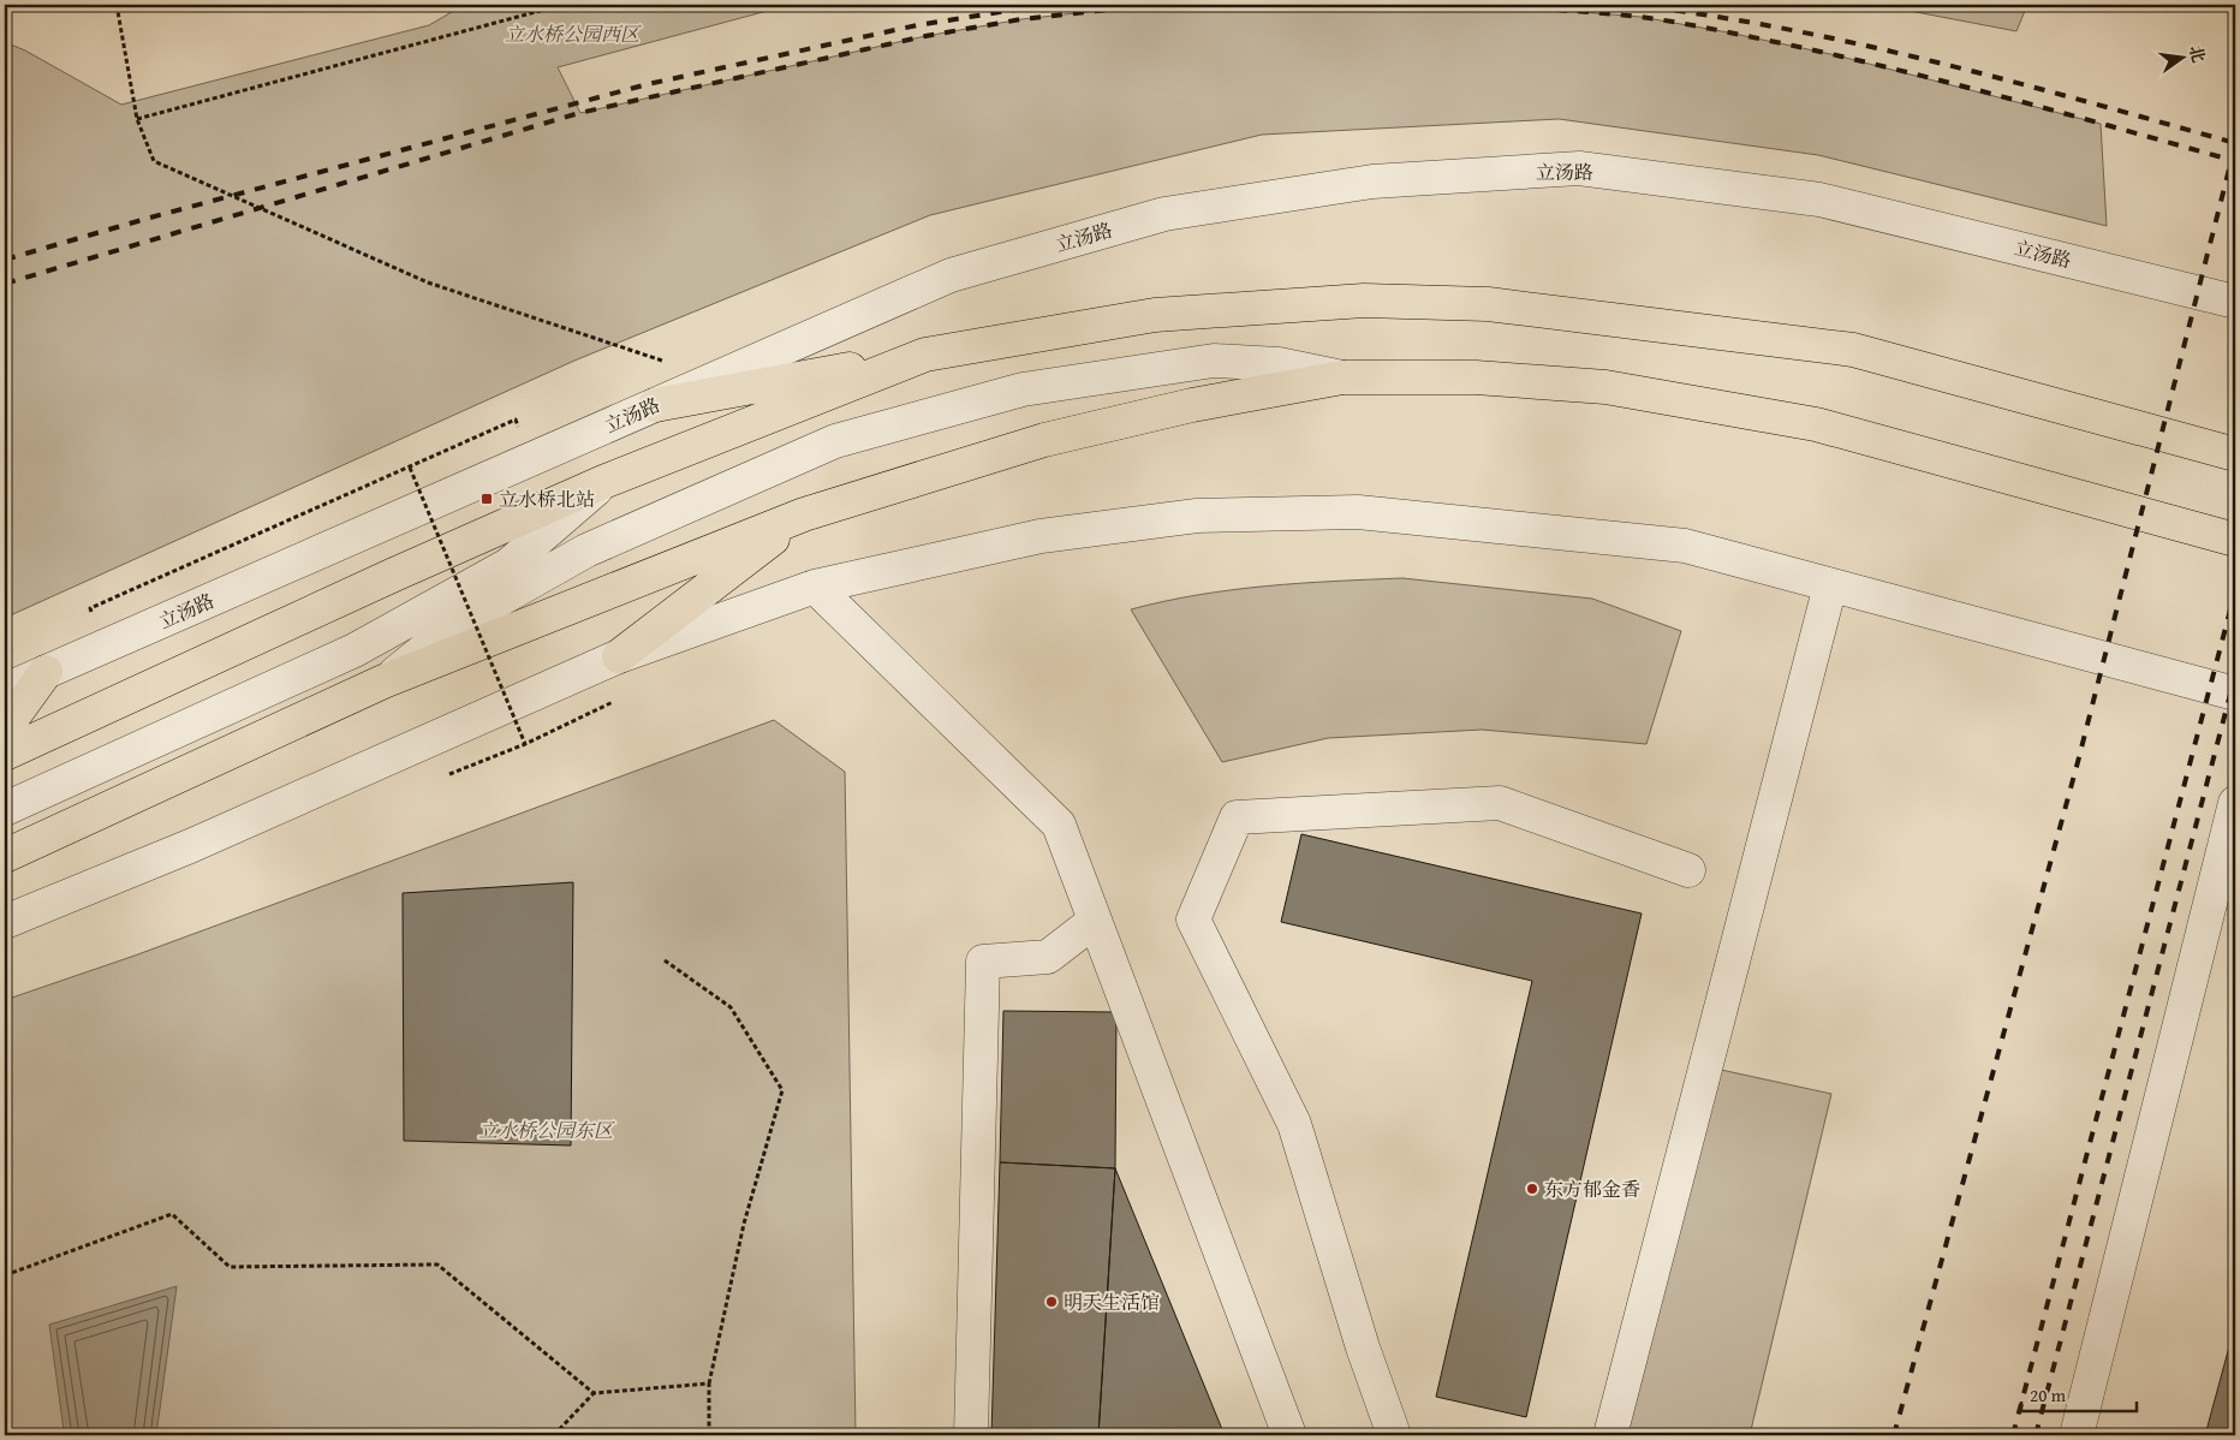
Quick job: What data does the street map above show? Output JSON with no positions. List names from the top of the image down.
{
  "streets": {
    "street": ["立汤路"]
  },
  "parks": ["立水桥公园西区", "立水桥公园东区"],
  "places": {
    "transit": ["立水桥北站"],
    "other": ["东方郁金香", "明天生活馆"]
  },
  "scale_bar": "20 m",
  "north": "right"
}
